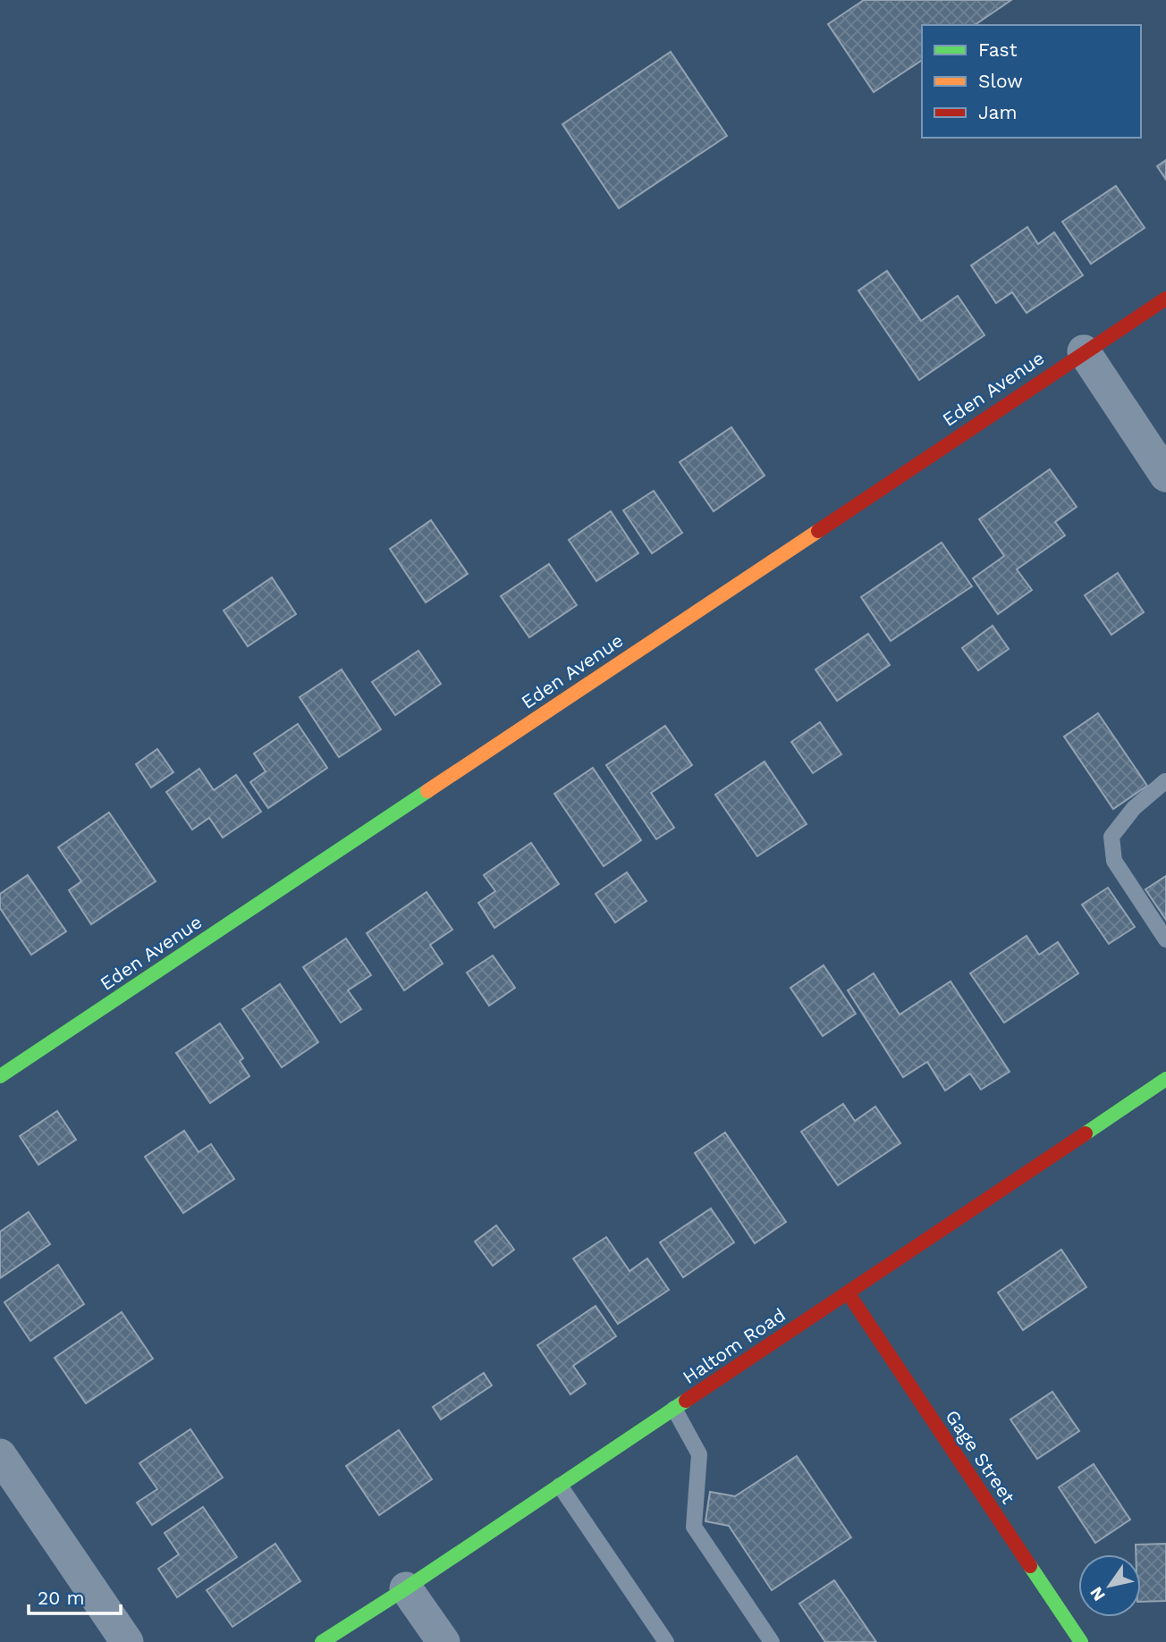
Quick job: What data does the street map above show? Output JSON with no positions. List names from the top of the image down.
{
  "streets": {
    "street": ["Eden Avenue", "Haltom Road", "Gage Street"]
  },
  "crossings": [
    ["Haltom Road", "Gage Street"]
  ],
  "legend": ["Fast", "Slow", "Jam"],
  "scale_bar": "20 m",
  "north": "bottom left"
}
